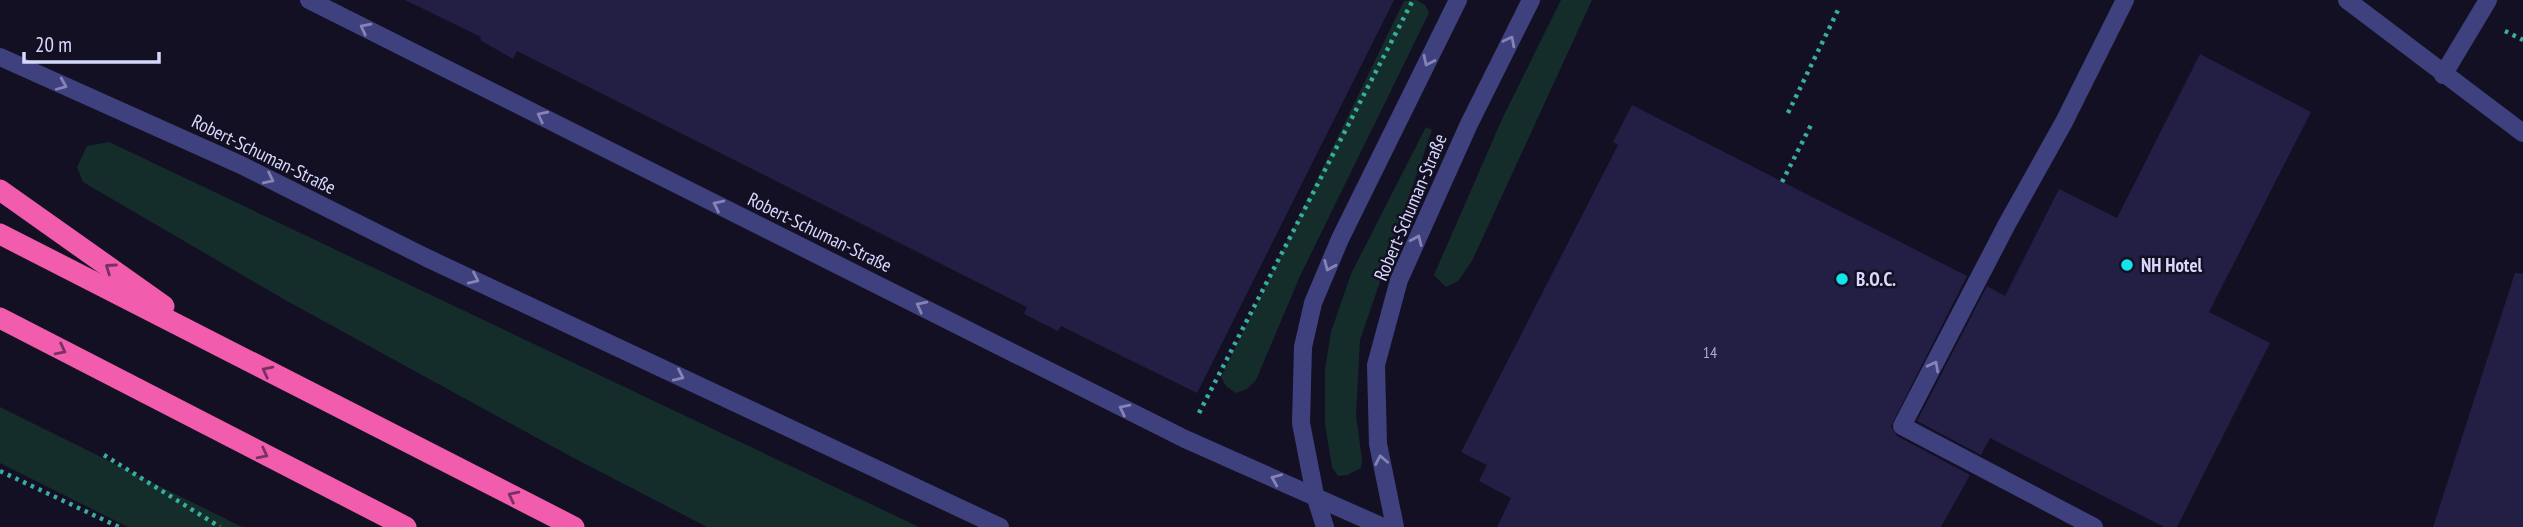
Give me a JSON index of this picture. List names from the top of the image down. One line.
{"streets":{"street":["Robert-Schuman-Straße"]},"places":["NH Hotel","B.O.C."],"house_numbers":["14"],"scale_bar":"20 m"}
